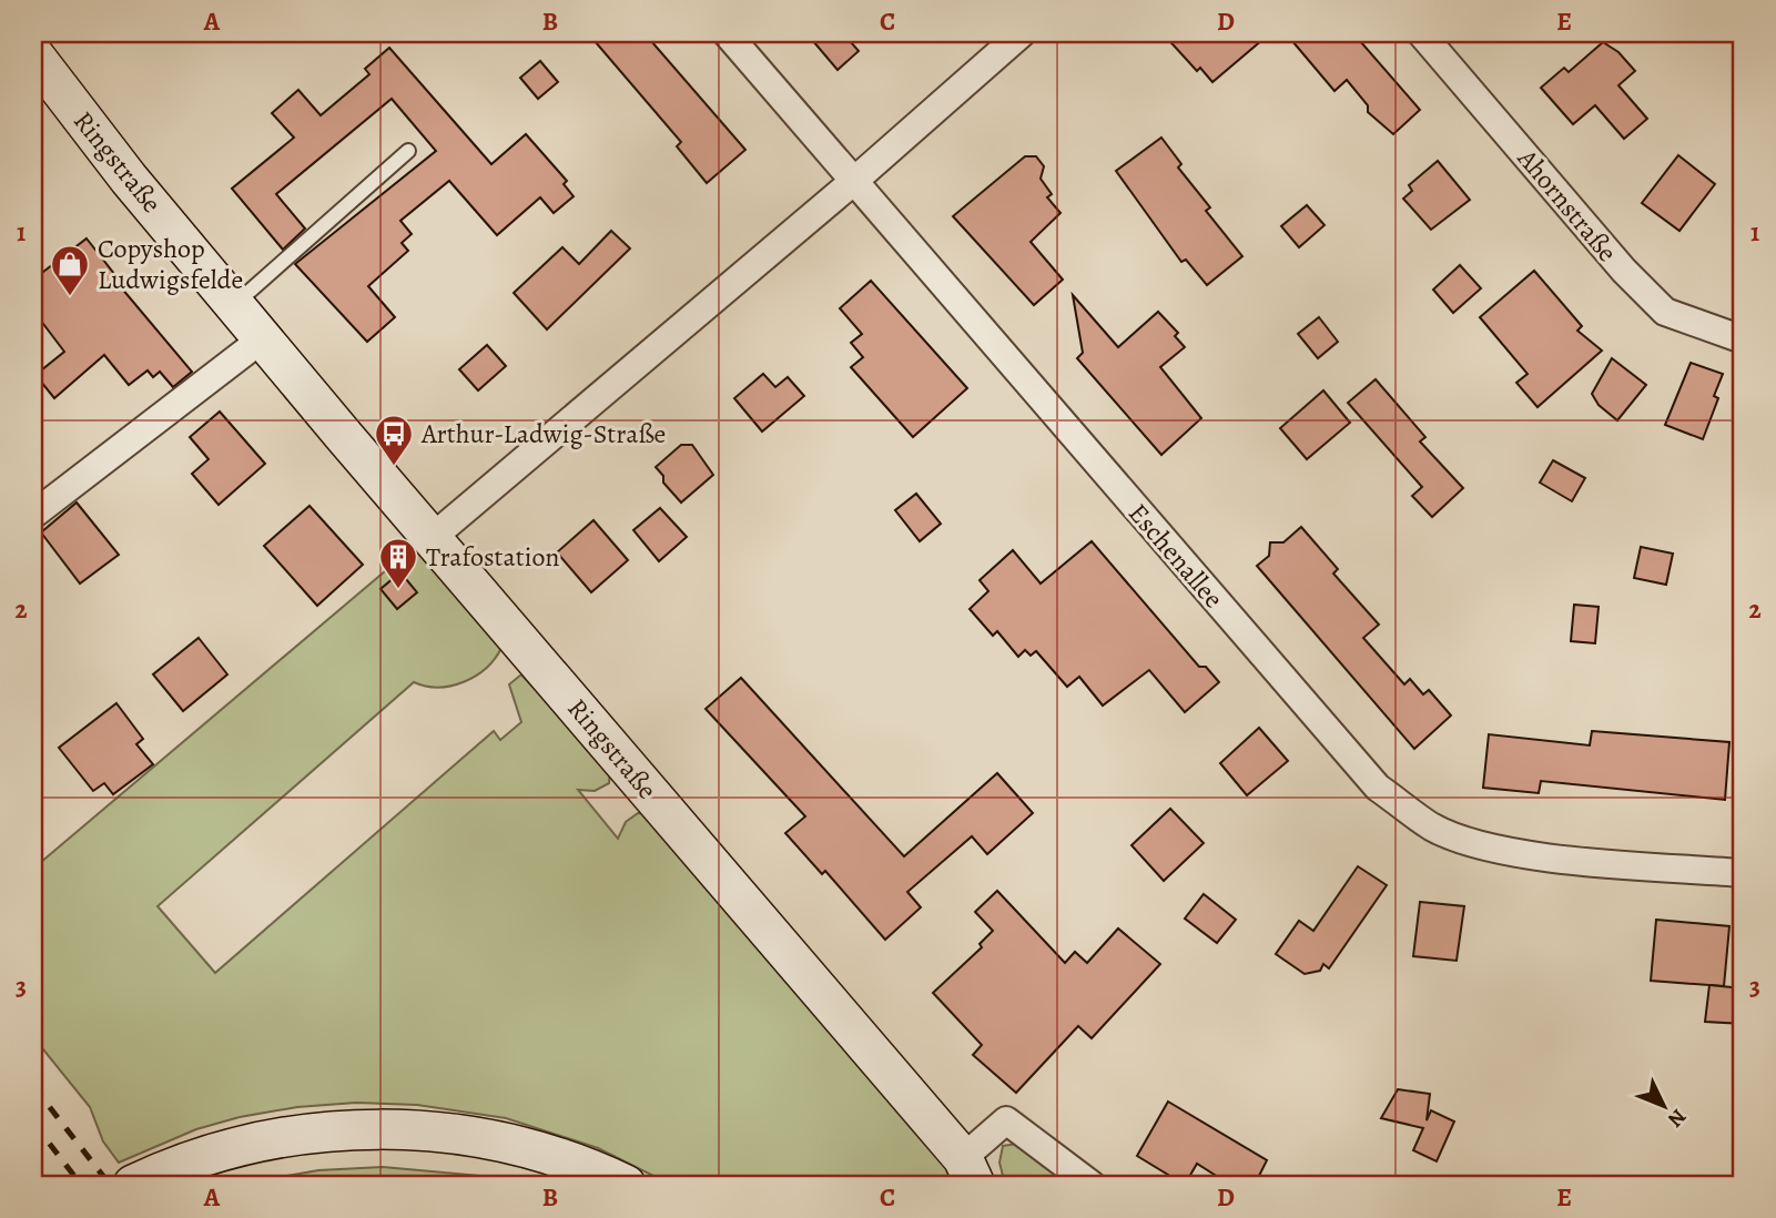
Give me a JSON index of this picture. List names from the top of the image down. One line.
{"streets":{"main road":["Ringstraße"],"street":["Ahornstraße","Eschenallee"]},"places":{"shop":["Copyshop Ludwigsfelde"],"bus stop":["Arthur-Ladwig-Straße"],"building":["Trafostation"]},"north":"bottom right","grid":{"columns":["A","B","C","D","E"],"rows":["1","2","3"]}}
